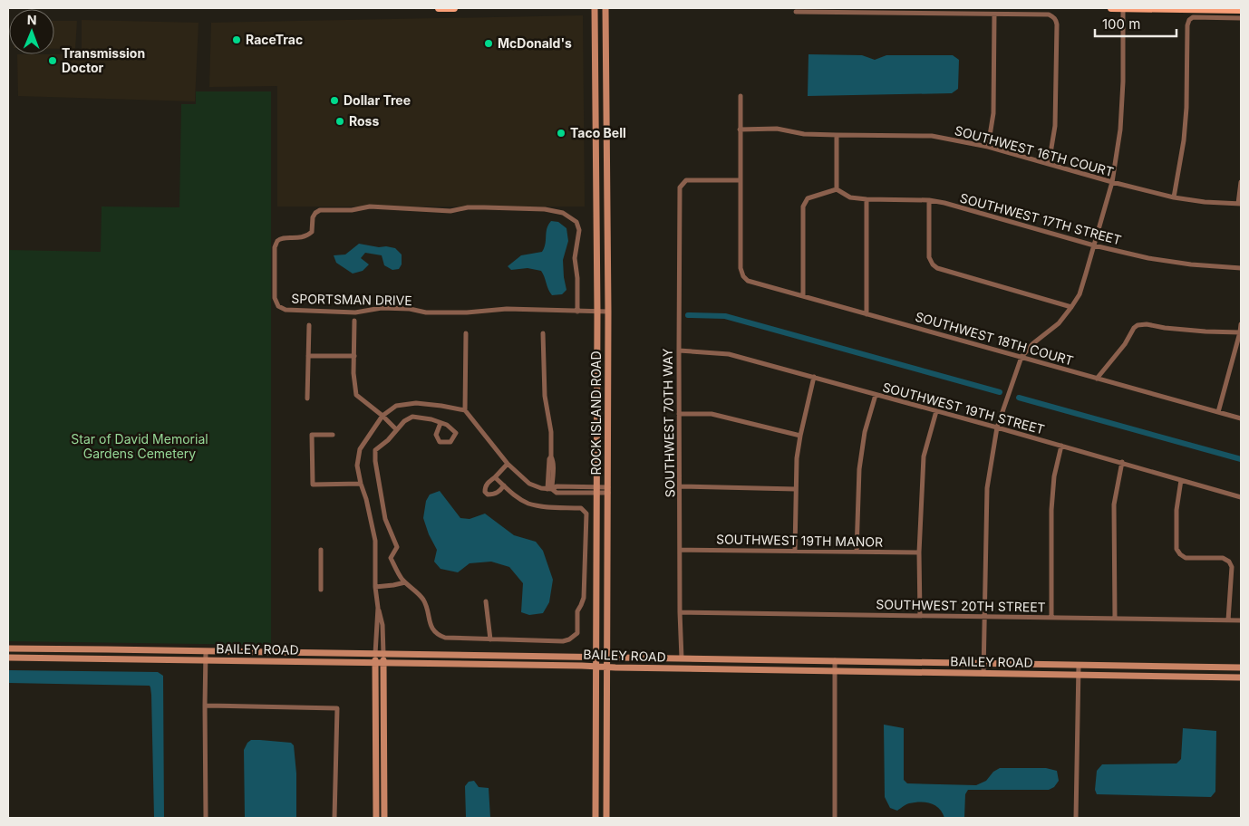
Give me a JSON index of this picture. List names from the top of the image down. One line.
{"streets":{"street":["SOUTHWEST 16TH COURT","SOUTHWEST 17TH STREET","SPORTSMAN DRIVE","SOUTHWEST 18TH COURT","SOUTHWEST 19TH STREET","ROCK ISLAND ROAD","SOUTHWEST 70TH WAY","SOUTHWEST 19TH MANOR","SOUTHWEST 20TH STREET","BAILEY ROAD"]},"crossings":[["SPORTSMAN DRIVE","ROCK ISLAND ROAD"],["SOUTHWEST 18TH COURT","SOUTHWEST 70TH WAY"],["SOUTHWEST 19TH STREET","SOUTHWEST 70TH WAY"],["ROCK ISLAND ROAD","BAILEY ROAD"],["SOUTHWEST 70TH WAY","SOUTHWEST 19TH MANOR"],["SOUTHWEST 70TH WAY","SOUTHWEST 20TH STREET"],["SOUTHWEST 70TH WAY","BAILEY ROAD"]],"parks":["Star of David Memorial Gardens Cemetery"],"places":["RaceTrac","McDonald's","Transmission Doctor","Dollar Tree","Ross","Taco Bell"],"scale_bar":"100 m","north":"top"}
